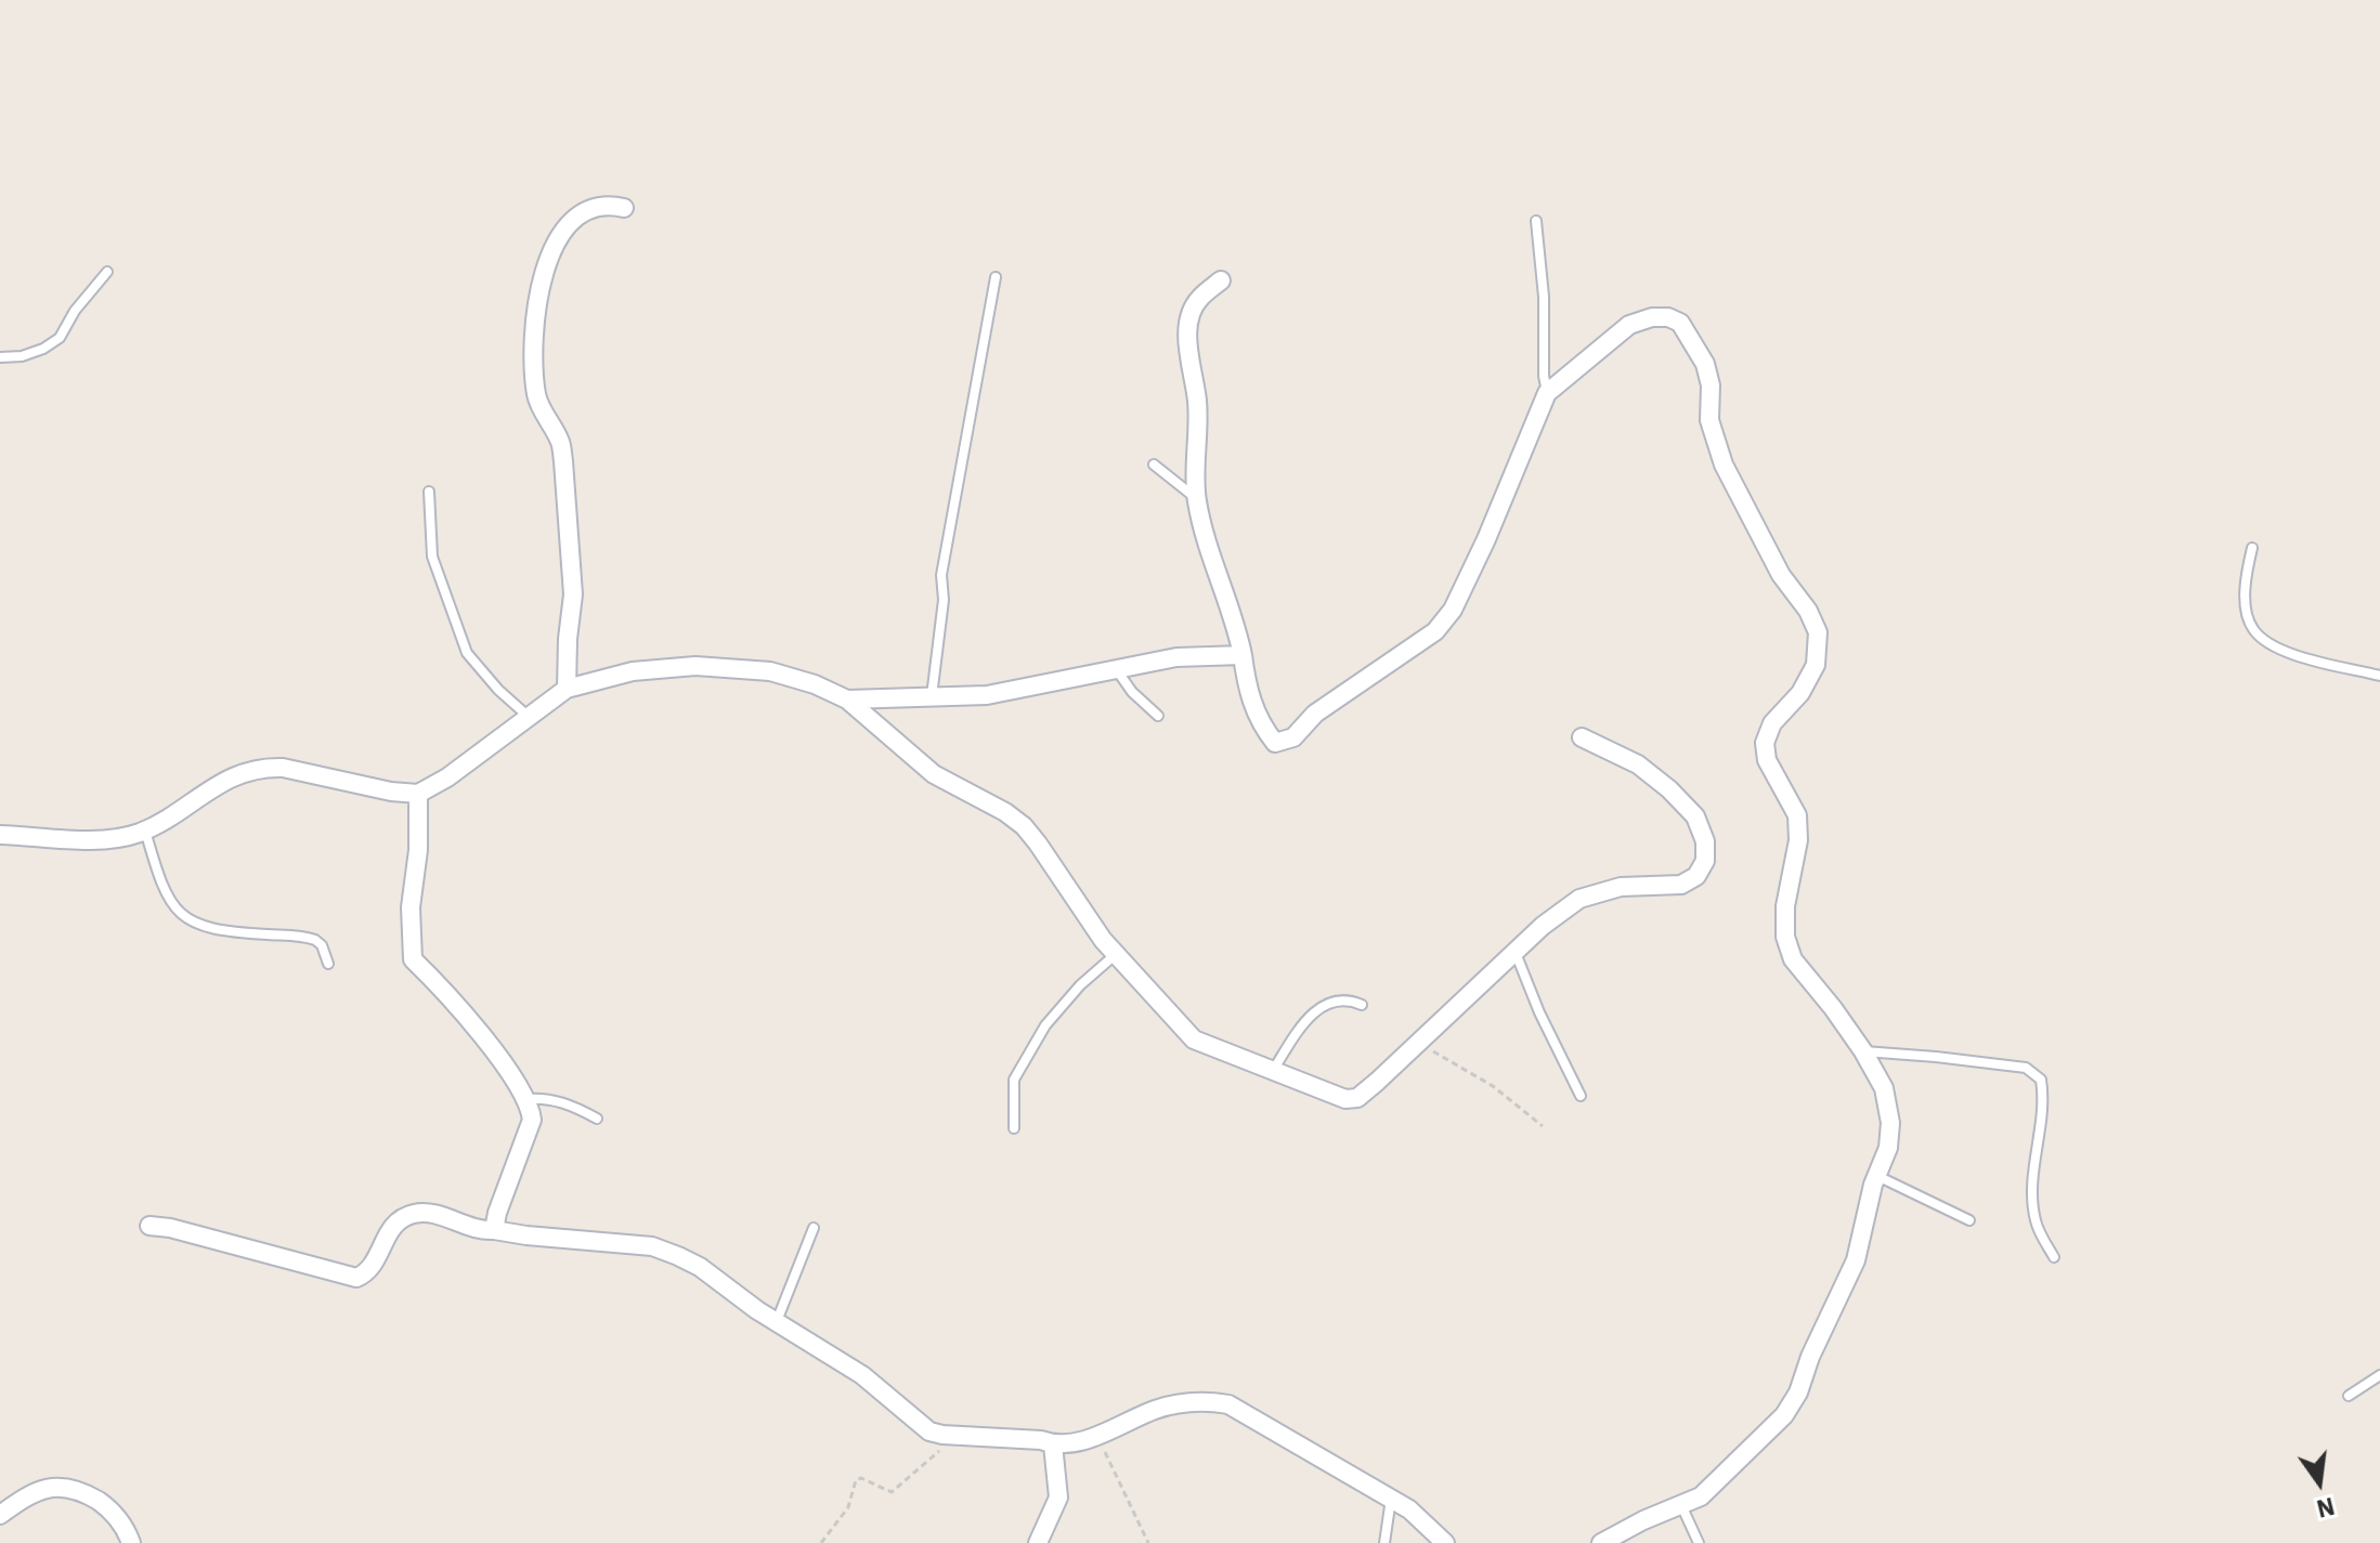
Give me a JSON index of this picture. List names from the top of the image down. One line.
{"north":"bottom"}
